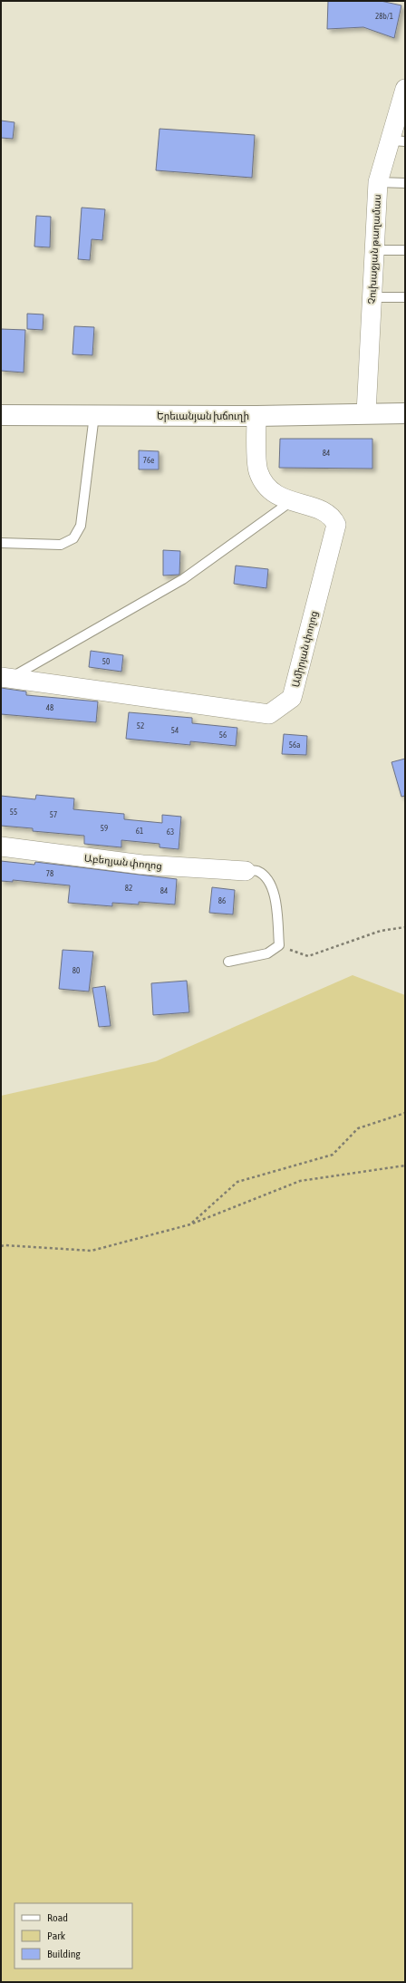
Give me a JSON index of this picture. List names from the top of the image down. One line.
{"streets":{"highway":["Երեւանյան խճուղի"],"street":["Չուխաջյան թաղամաս","Ամիրյան փողոց","Աբեղյան փողոց"]},"crossings":[["Չուխաջյան թաղամաս","Երեւանյան խճուղի"],["Երեւանյան խճուղի","Ամիրյան փողոց"]],"house_numbers":["28b/1","84","76e","50","48","52","54","56","56a","55","57","59","61","63","78","82","84","86","80"],"legend":["Road","Park","Building"]}
